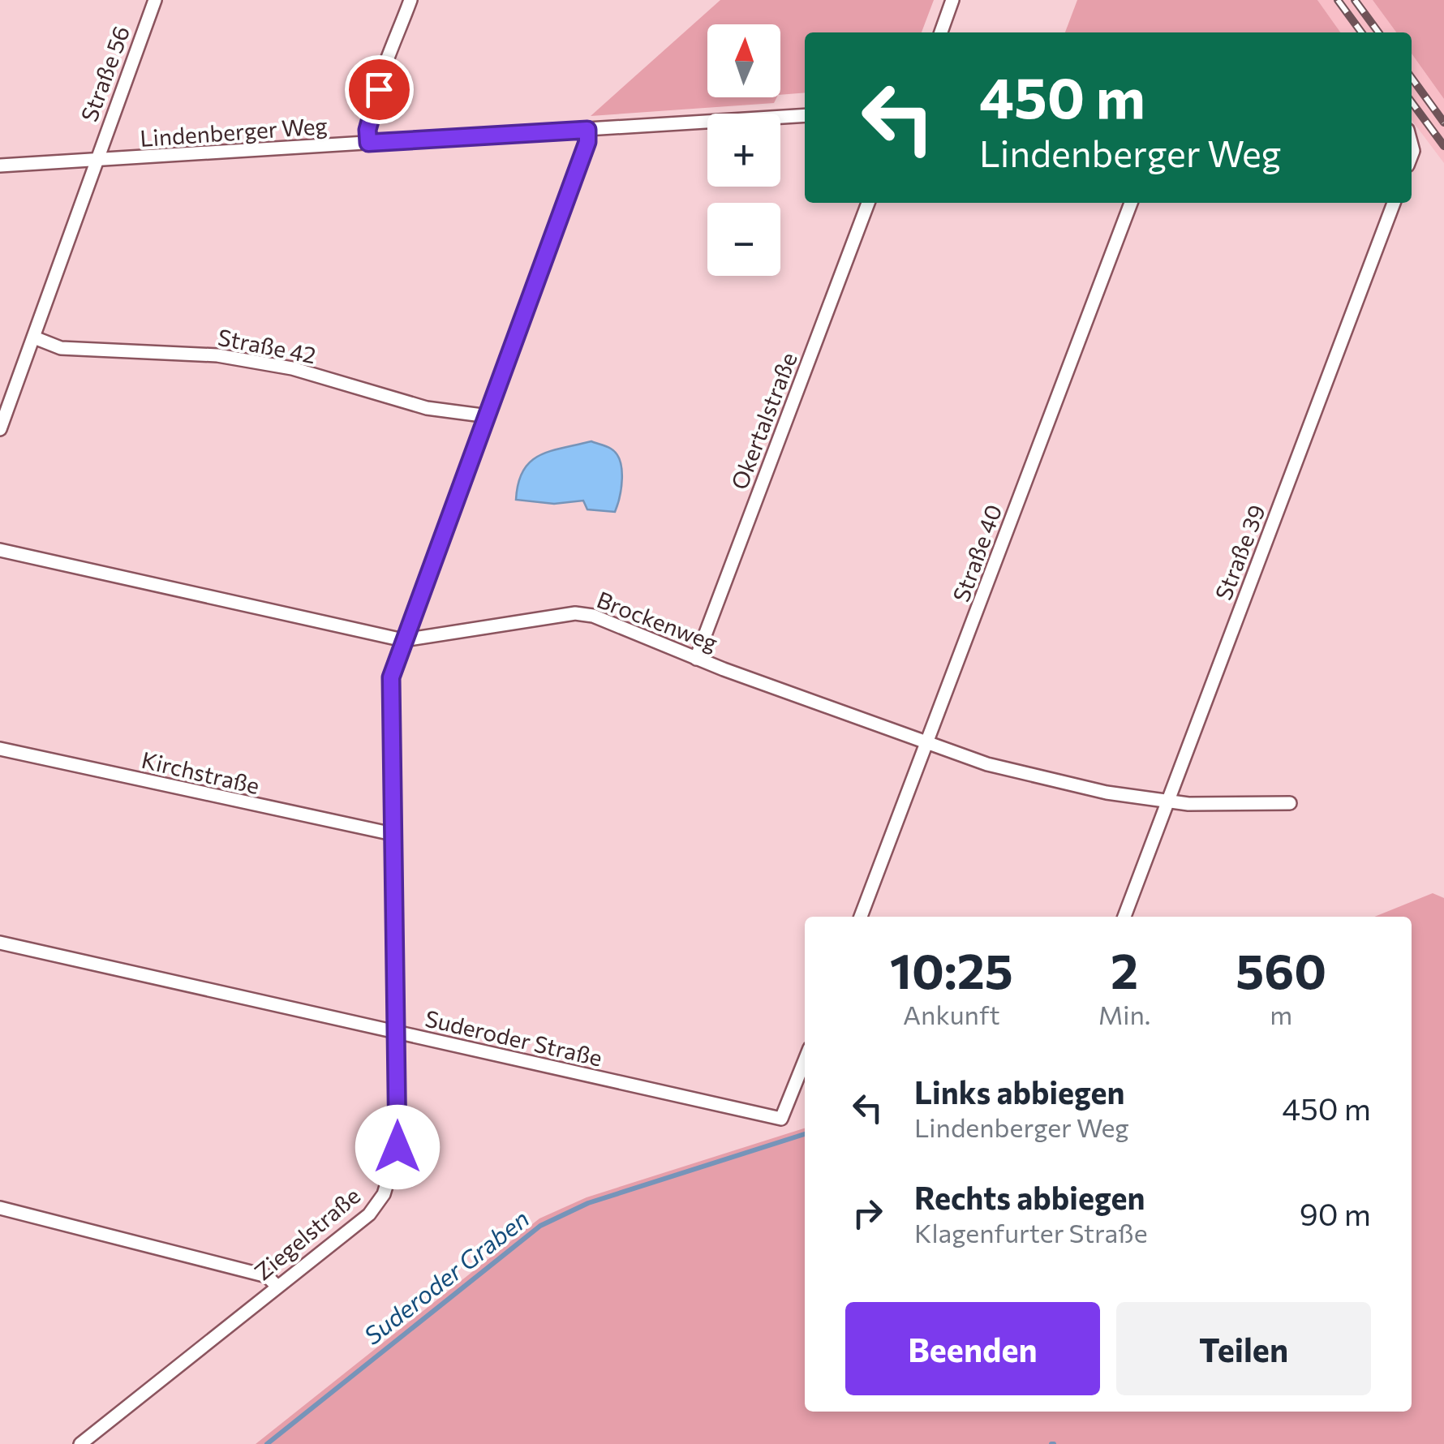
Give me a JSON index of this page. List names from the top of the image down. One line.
{"streets":{"street":["Straße 56","Lindenberger Weg","Straße 42","Okertalstraße","Straße 39","Straße 40","Brockenweg","Kirchstraße","Suderoder Straße","Ziegelstraße"]},"crossings":[["Straße 56","Lindenberger Weg"],["Straße 56","Straße 42"],["Lindenberger Weg","Ziegelstraße"],["Straße 42","Ziegelstraße"],["Okertalstraße","Brockenweg"],["Straße 39","Brockenweg"],["Straße 40","Brockenweg"],["Brockenweg","Ziegelstraße"],["Kirchstraße","Ziegelstraße"],["Suderoder Straße","Ziegelstraße"]],"water":["Suderoder Graben"],"north":"top","page":{"map_buttons":["+","−"],"turn":["450 m","Lindenberger Weg"],"eta":["10:25","Ankunft","2","Min.","560","m"],"list":[{"name":"Links abbiegen","note":"Lindenberger Weg","value":"450 m"},{"name":"Rechts abbiegen","note":"Klagenfurter Straße","value":"90 m"}],"buttons":["Beenden","Teilen"]}}
